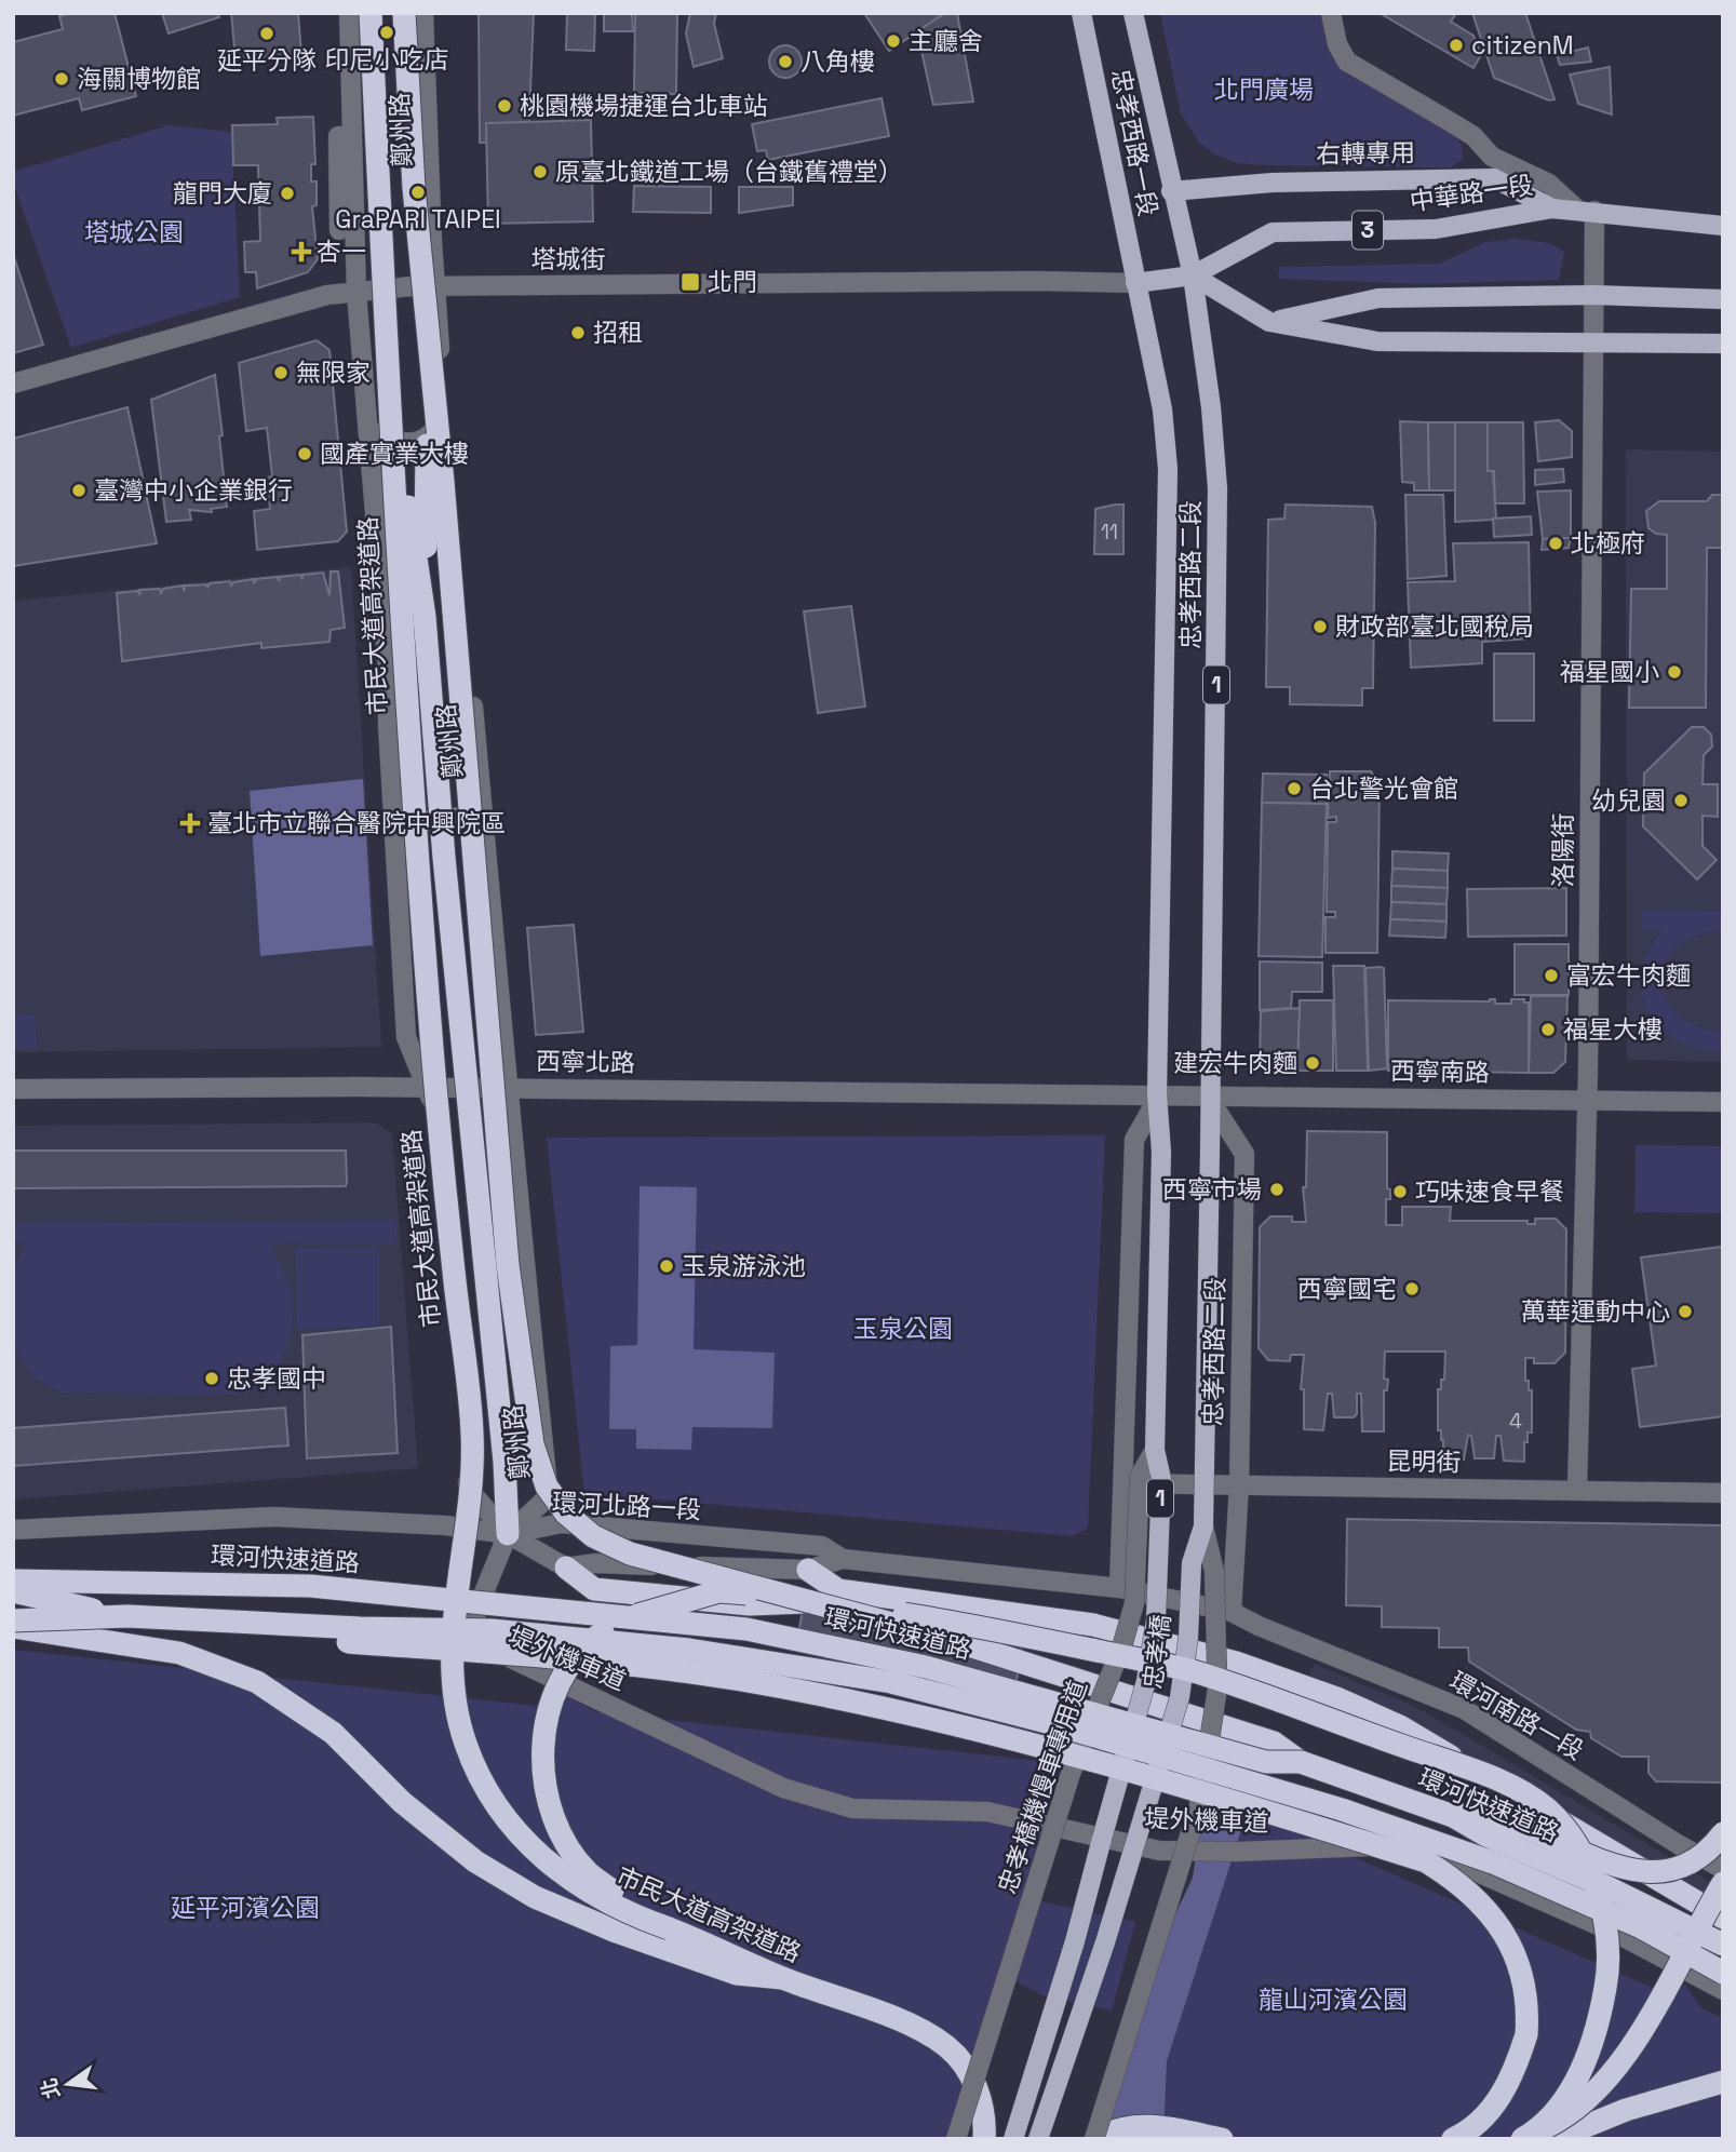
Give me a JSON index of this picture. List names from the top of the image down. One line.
{"streets":{"highway":["市民大道高架道路","環河快速道路"],"main road":["忠孝西路一段","右轉專用","中華路一段","3","忠孝西路二段","1","忠孝橋"],"street":["鄭州路","塔城街","洛陽街","西寧北路","西寧南路","昆明街","環河北路一段","堤外機車道","環河南路一段","忠孝橋機慢車專用道"]},"crossings":[["鄭州路","塔城街"],["鄭州路","西寧北路"],["鄭州路","環河北路一段"],["鄭州路","堤外機車道"],["忠孝西路一段","右轉專用"],["忠孝西路一段","中華路一段"],["忠孝西路一段","塔城街"],["忠孝西路一段","忠孝西路二段"],["右轉專用","中華路一段"],["中華路一段","塔城街"],["中華路一段","忠孝西路二段"],["中華路一段","洛陽街"],["塔城街","忠孝西路二段"],["忠孝西路二段","西寧北路"],["忠孝西路二段","西寧南路"],["忠孝西路二段","昆明街"],["忠孝西路二段","環河北路一段"],["忠孝西路二段","忠孝橋"],["忠孝西路二段","環河南路一段"],["洛陽街","西寧南路"],["洛陽街","昆明街"],["西寧北路","西寧南路"],["環河北路一段","堤外機車道"],["環河北路一段","環河南路一段"],["環河快速道路","堤外機車道"],["忠孝橋","忠孝橋機慢車專用道"]],"parks":["北門廣場","塔城公園","玉泉公園","延平河濱公園","龍山河濱公園"],"places":{"other":["印尼小吃店","延平分隊","主廳舍","citizenM","八角樓","海關博物館","桃園機場捷運台北車站","原臺北鐵道工場（台鐵舊禮堂）","GraPARI TAIPEI","龍門大廈","招租","無限家","國產實業大樓","臺灣中小企業銀行","北極府","財政部臺北國稅局","福星國小","台北警光會館","幼兒園","富宏牛肉麵","福星大樓","建宏牛肉麵","西寧市場","巧味速食早餐","玉泉游泳池","西寧國宅","萬華運動中心","忠孝國中"],"health":["杏一","臺北市立聯合醫院中興院區"],"transit":["北門"]},"house_numbers":["11","4"],"north":"left"}
